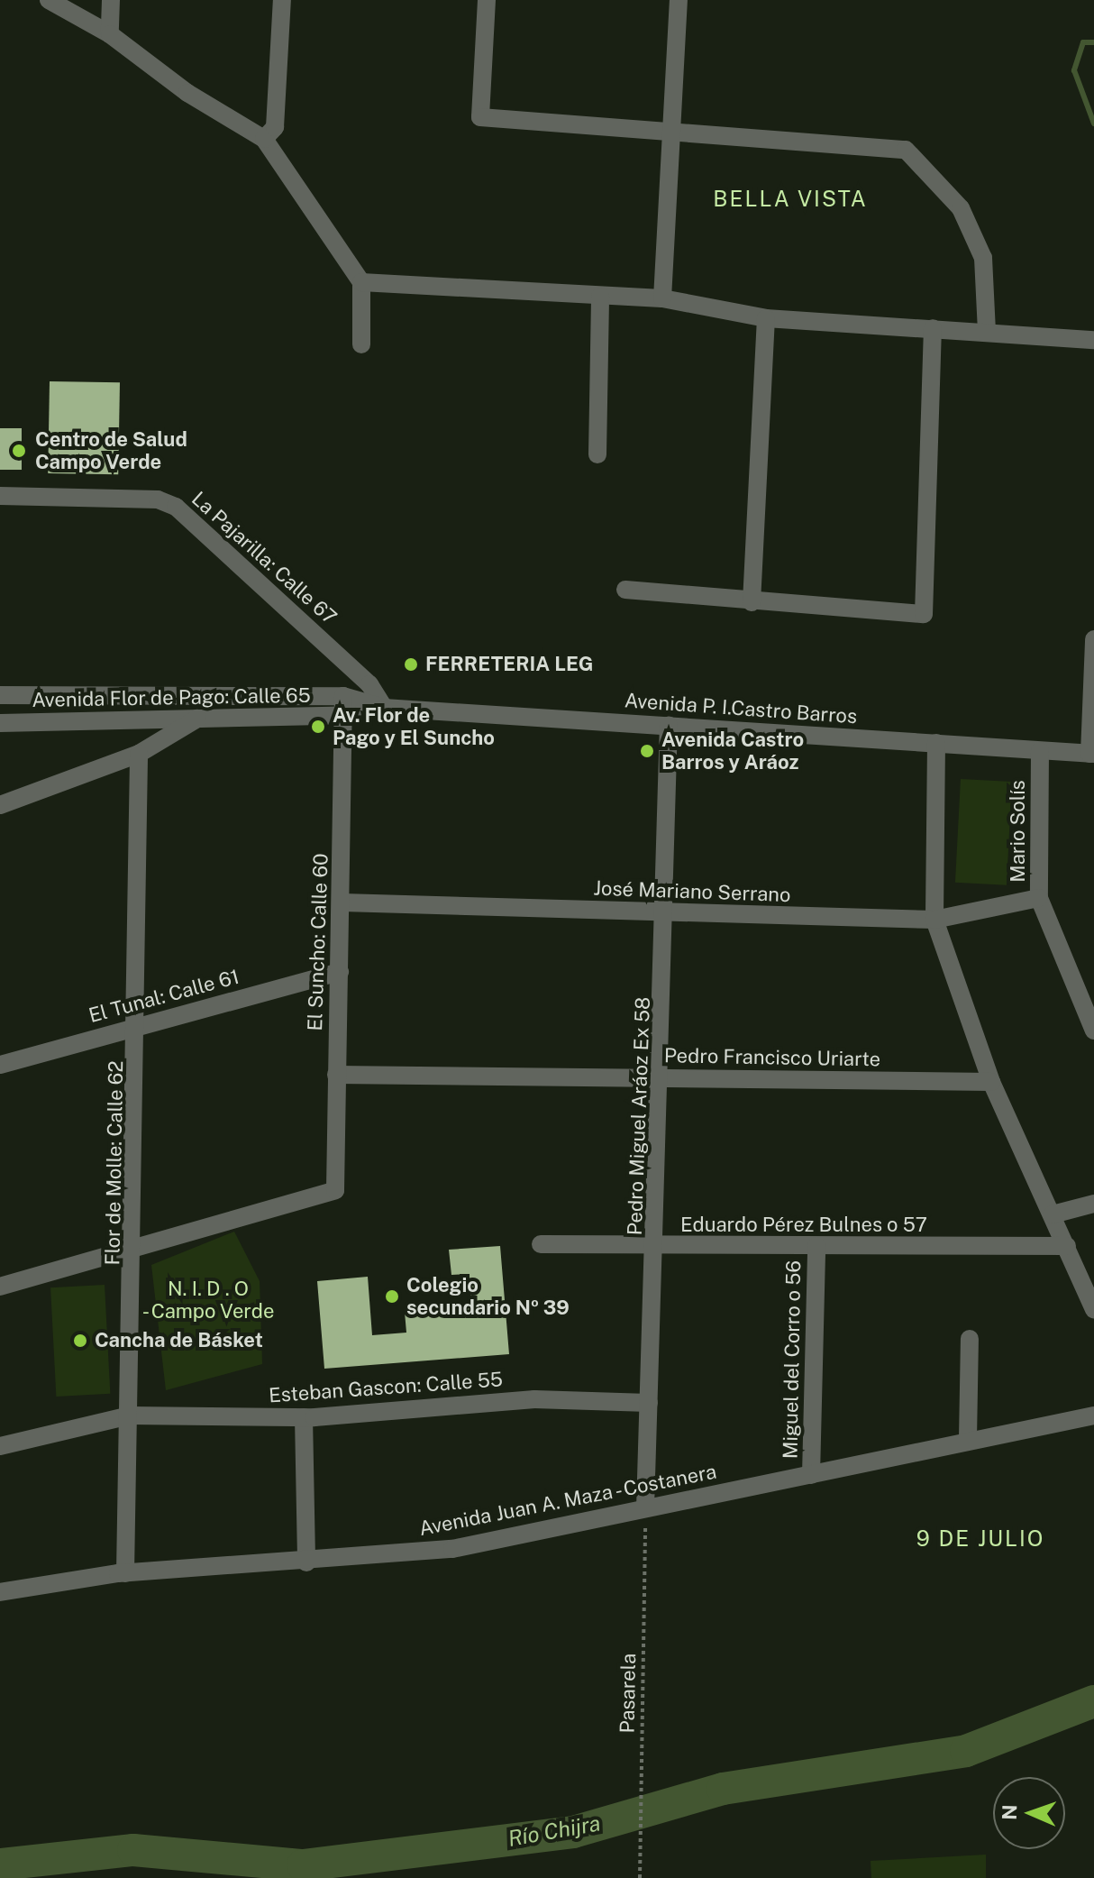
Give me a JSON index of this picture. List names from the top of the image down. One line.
{"streets":{"street":["La Pajarilla: Calle 67","Avenida Flor de Pago: Calle 65","Avenida P. I.Castro Barros","Mario Solís","José Mariano Serrano","El Suncho: Calle 60","El Tunal: Calle 61","Pedro Francisco Uriarte","Pedro Miguel Aráoz Ex 58","Flor de Molle: Calle 62","Eduardo Pérez Bulnes o 57","Miguel del Corro o 56","Esteban Gascon: Calle 55","Avenida Juan A. Maza - Costanera"],"path":["Pasarela"]},"crossings":[["La Pajarilla: Calle 67","Avenida P. I.Castro Barros"],["Avenida Flor de Pago: Calle 65","Avenida P. I.Castro Barros"],["Avenida Flor de Pago: Calle 65","El Suncho: Calle 60"],["Avenida P. I.Castro Barros","Mario Solís"],["Avenida P. I.Castro Barros","El Suncho: Calle 60"],["Avenida P. I.Castro Barros","Pedro Miguel Aráoz Ex 58"],["Mario Solís","José Mariano Serrano"],["José Mariano Serrano","El Suncho: Calle 60"],["José Mariano Serrano","Pedro Miguel Aráoz Ex 58"],["El Suncho: Calle 60","El Tunal: Calle 61"],["El Suncho: Calle 60","Pedro Francisco Uriarte"],["El Suncho: Calle 60","Flor de Molle: Calle 62"],["El Tunal: Calle 61","Flor de Molle: Calle 62"],["Pedro Francisco Uriarte","Pedro Miguel Aráoz Ex 58"],["Pedro Miguel Aráoz Ex 58","Eduardo Pérez Bulnes o 57"],["Pedro Miguel Aráoz Ex 58","Esteban Gascon: Calle 55"],["Pedro Miguel Aráoz Ex 58","Avenida Juan A. Maza - Costanera"],["Pedro Miguel Aráoz Ex 58","Pasarela"],["Flor de Molle: Calle 62","Esteban Gascon: Calle 55"],["Flor de Molle: Calle 62","Avenida Juan A. Maza - Costanera"],["Eduardo Pérez Bulnes o 57","Miguel del Corro o 56"],["Miguel del Corro o 56","Avenida Juan A. Maza - Costanera"],["Avenida Juan A. Maza - Costanera","Pasarela"]],"districts":["BELLA VISTA","9 DE JULIO"],"water":["Río Chijra"],"parks":["N. I. D . O - Campo Verde"],"places":["Centro de Salud Campo Verde","FERRETERIA LEG","Av. Flor de Pago y El Suncho","Avenida Castro Barros y Aráoz","Colegio secundario Nº 39","Cancha de Básket"],"north":"left"}
